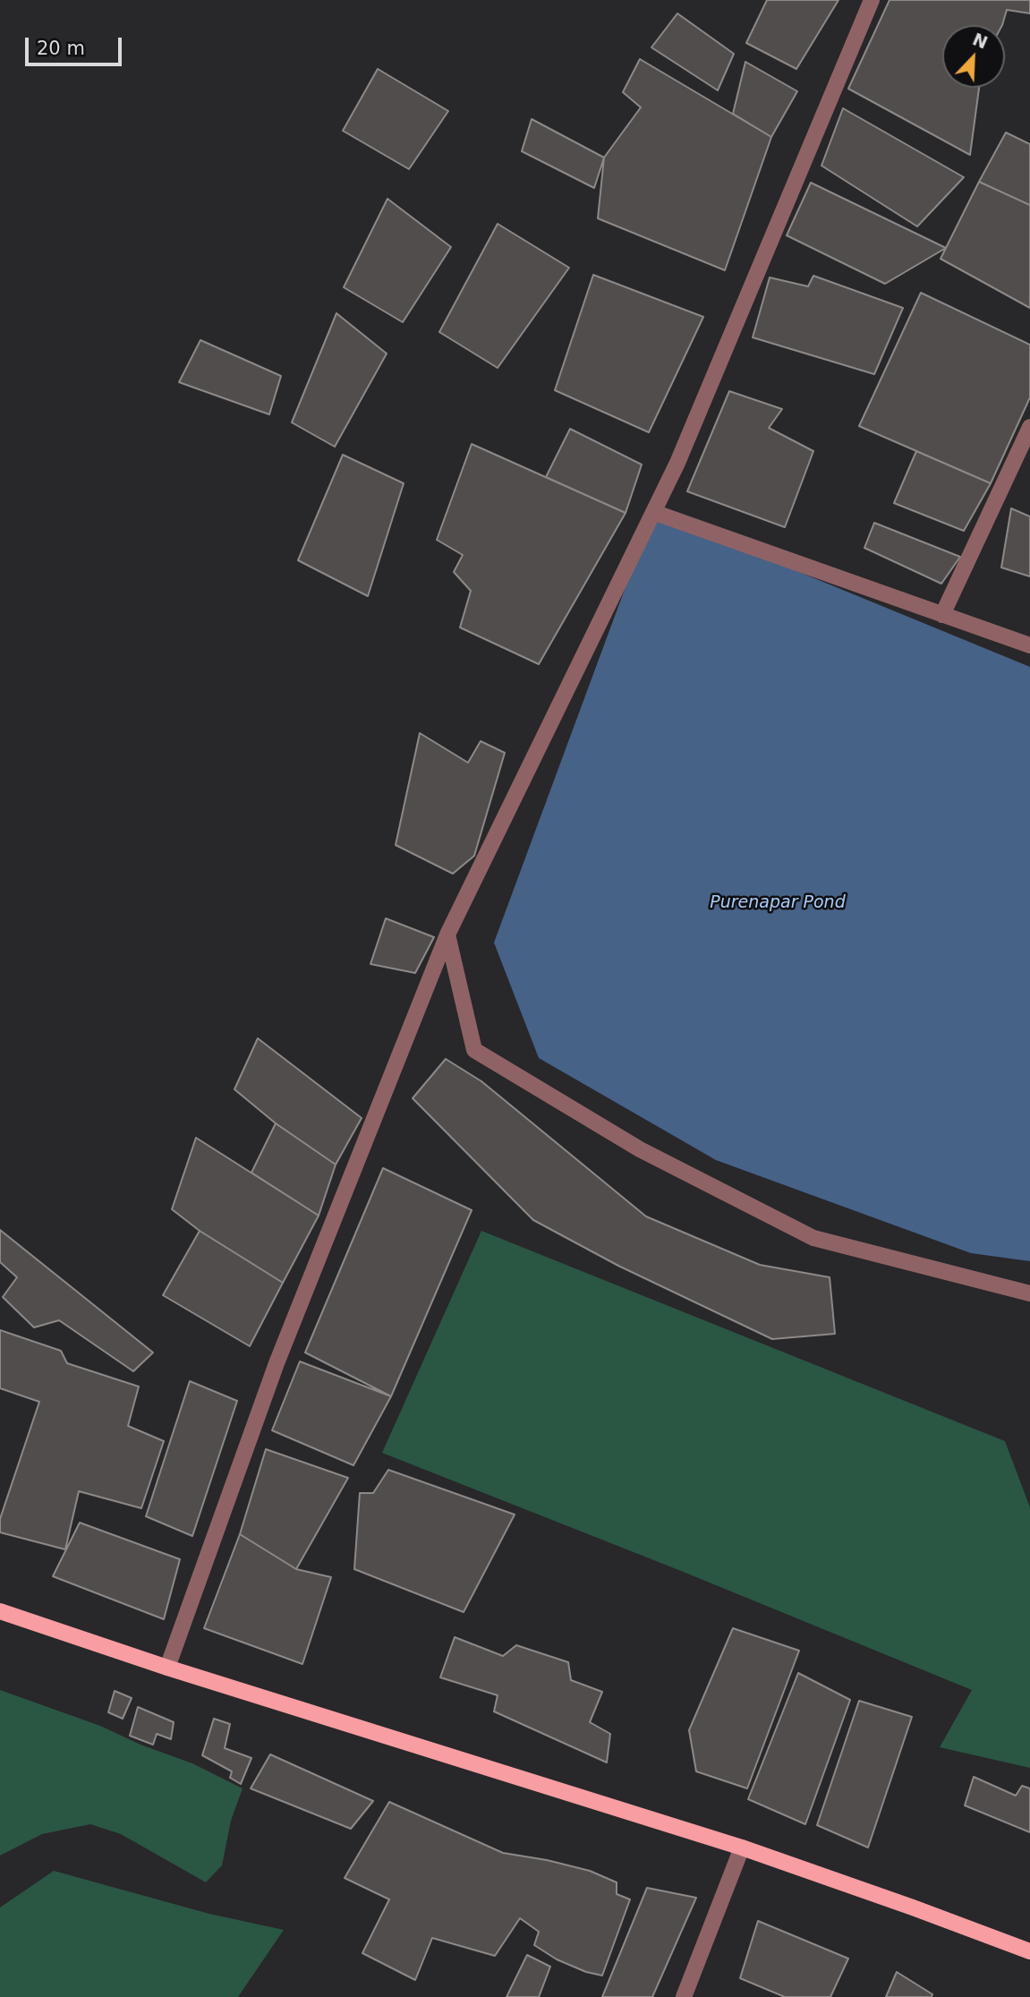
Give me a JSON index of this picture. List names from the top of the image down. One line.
{"water":["Purenapar Pond"],"scale_bar":"20 m","north":"top right"}
